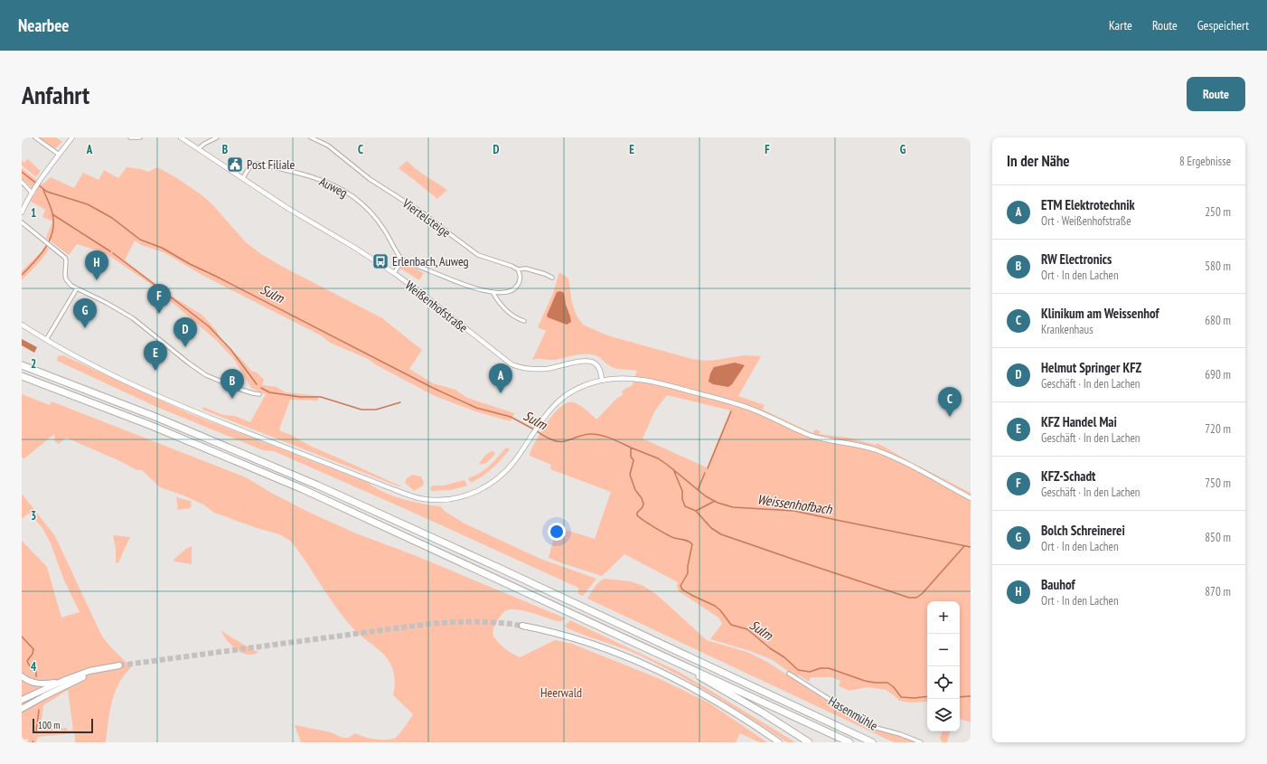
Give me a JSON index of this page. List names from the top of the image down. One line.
{"streets":{"street":["Auweg","Viertelsteige","Weißenhofstraße","Hasenmühle"]},"crossings":[["Auweg","Weißenhofstraße"]],"water":["Sulm","Weissenhofbach"],"parks":["Heerwald"],"places":{"public building":["Post Filiale"],"bus stop":["Erlenbach, Auweg"]},"scale_bar":"100 m","page":{"header":"Nearbee","nav":["Karte","Route","Gespeichert"],"buttons":"Route","title":"Anfahrt","heading":["In der Nähe","8 Ergebnisse"],"list":[{"mark":"A","name":"ETM Elektrotechnik","note":"Ort · Weißenhofstraße","value":"250 m"},{"mark":"B","name":"RW Electronics","note":"Ort · In den Lachen","value":"580 m"},{"mark":"C","name":"Klinikum am Weissenhof","note":"Krankenhaus","value":"680 m"},{"mark":"D","name":"Helmut Springer KFZ","note":"Geschäft · In den Lachen","value":"690 m"},{"mark":"E","name":"KFZ Handel Mai","note":"Geschäft · In den Lachen","value":"720 m"},{"mark":"F","name":"KFZ-Schadt","note":"Geschäft · In den Lachen","value":"750 m"},{"mark":"G","name":"Bolch Schreinerei","note":"Ort · In den Lachen","value":"850 m"},{"mark":"H","name":"Bauhof","note":"Ort · In den Lachen","value":"870 m"}],"pins":["H","F","G","D","E","A","B","C"],"map_buttons":["+","−"],"scale":"100 m"},"grid":{"columns":["A","B","C","D","E","F","G"],"rows":["1","2","3","4"]}}
